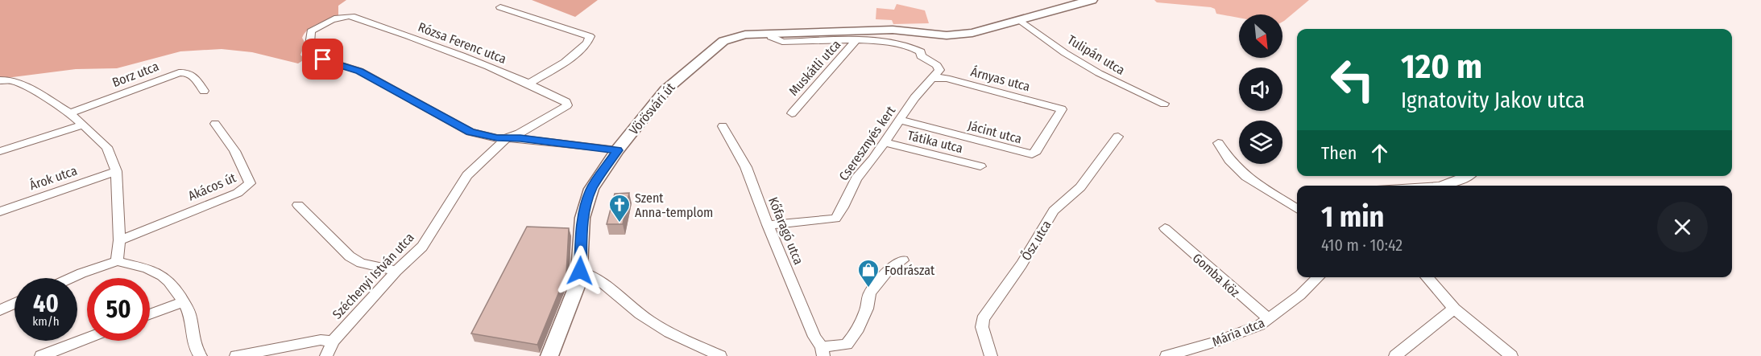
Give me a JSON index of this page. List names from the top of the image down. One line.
{"streets":{"main road":["Vörösvári út"],"street":["Rózsa Ferenc utca","Tulipán utca","Muskátli utca","Borz utca","Árnyas utca","Jácint utca","Tátika utca","Cseresznyés kert","Árok utca","Akácos út","Kőfaragó utca","Ősz utca","Gomba köz","Széchenyi István utca","Mária utca"]},"crossings":[["Rózsa Ferenc utca","Széchenyi István utca"],["Tulipán utca","Vörösvári út"],["Árnyas utca","Jácint utca"],["Árnyas utca","Cseresznyés kert"],["Jácint utca","Cseresznyés kert"],["Tátika utca","Cseresznyés kert"],["Cseresznyés kert","Kőfaragó utca"],["Gomba köz","Mária utca"]],"places":{"church":["Szent Anna-templom"],"shop":["Fodrászat"]},"north":"bottom right","page":{"turn":["120 m","Ignatovity Jakov utca"],"then":"Then","heading":["1 min","410 m · 10:42"],"speed":"40 km/h","limit":"50"}}
